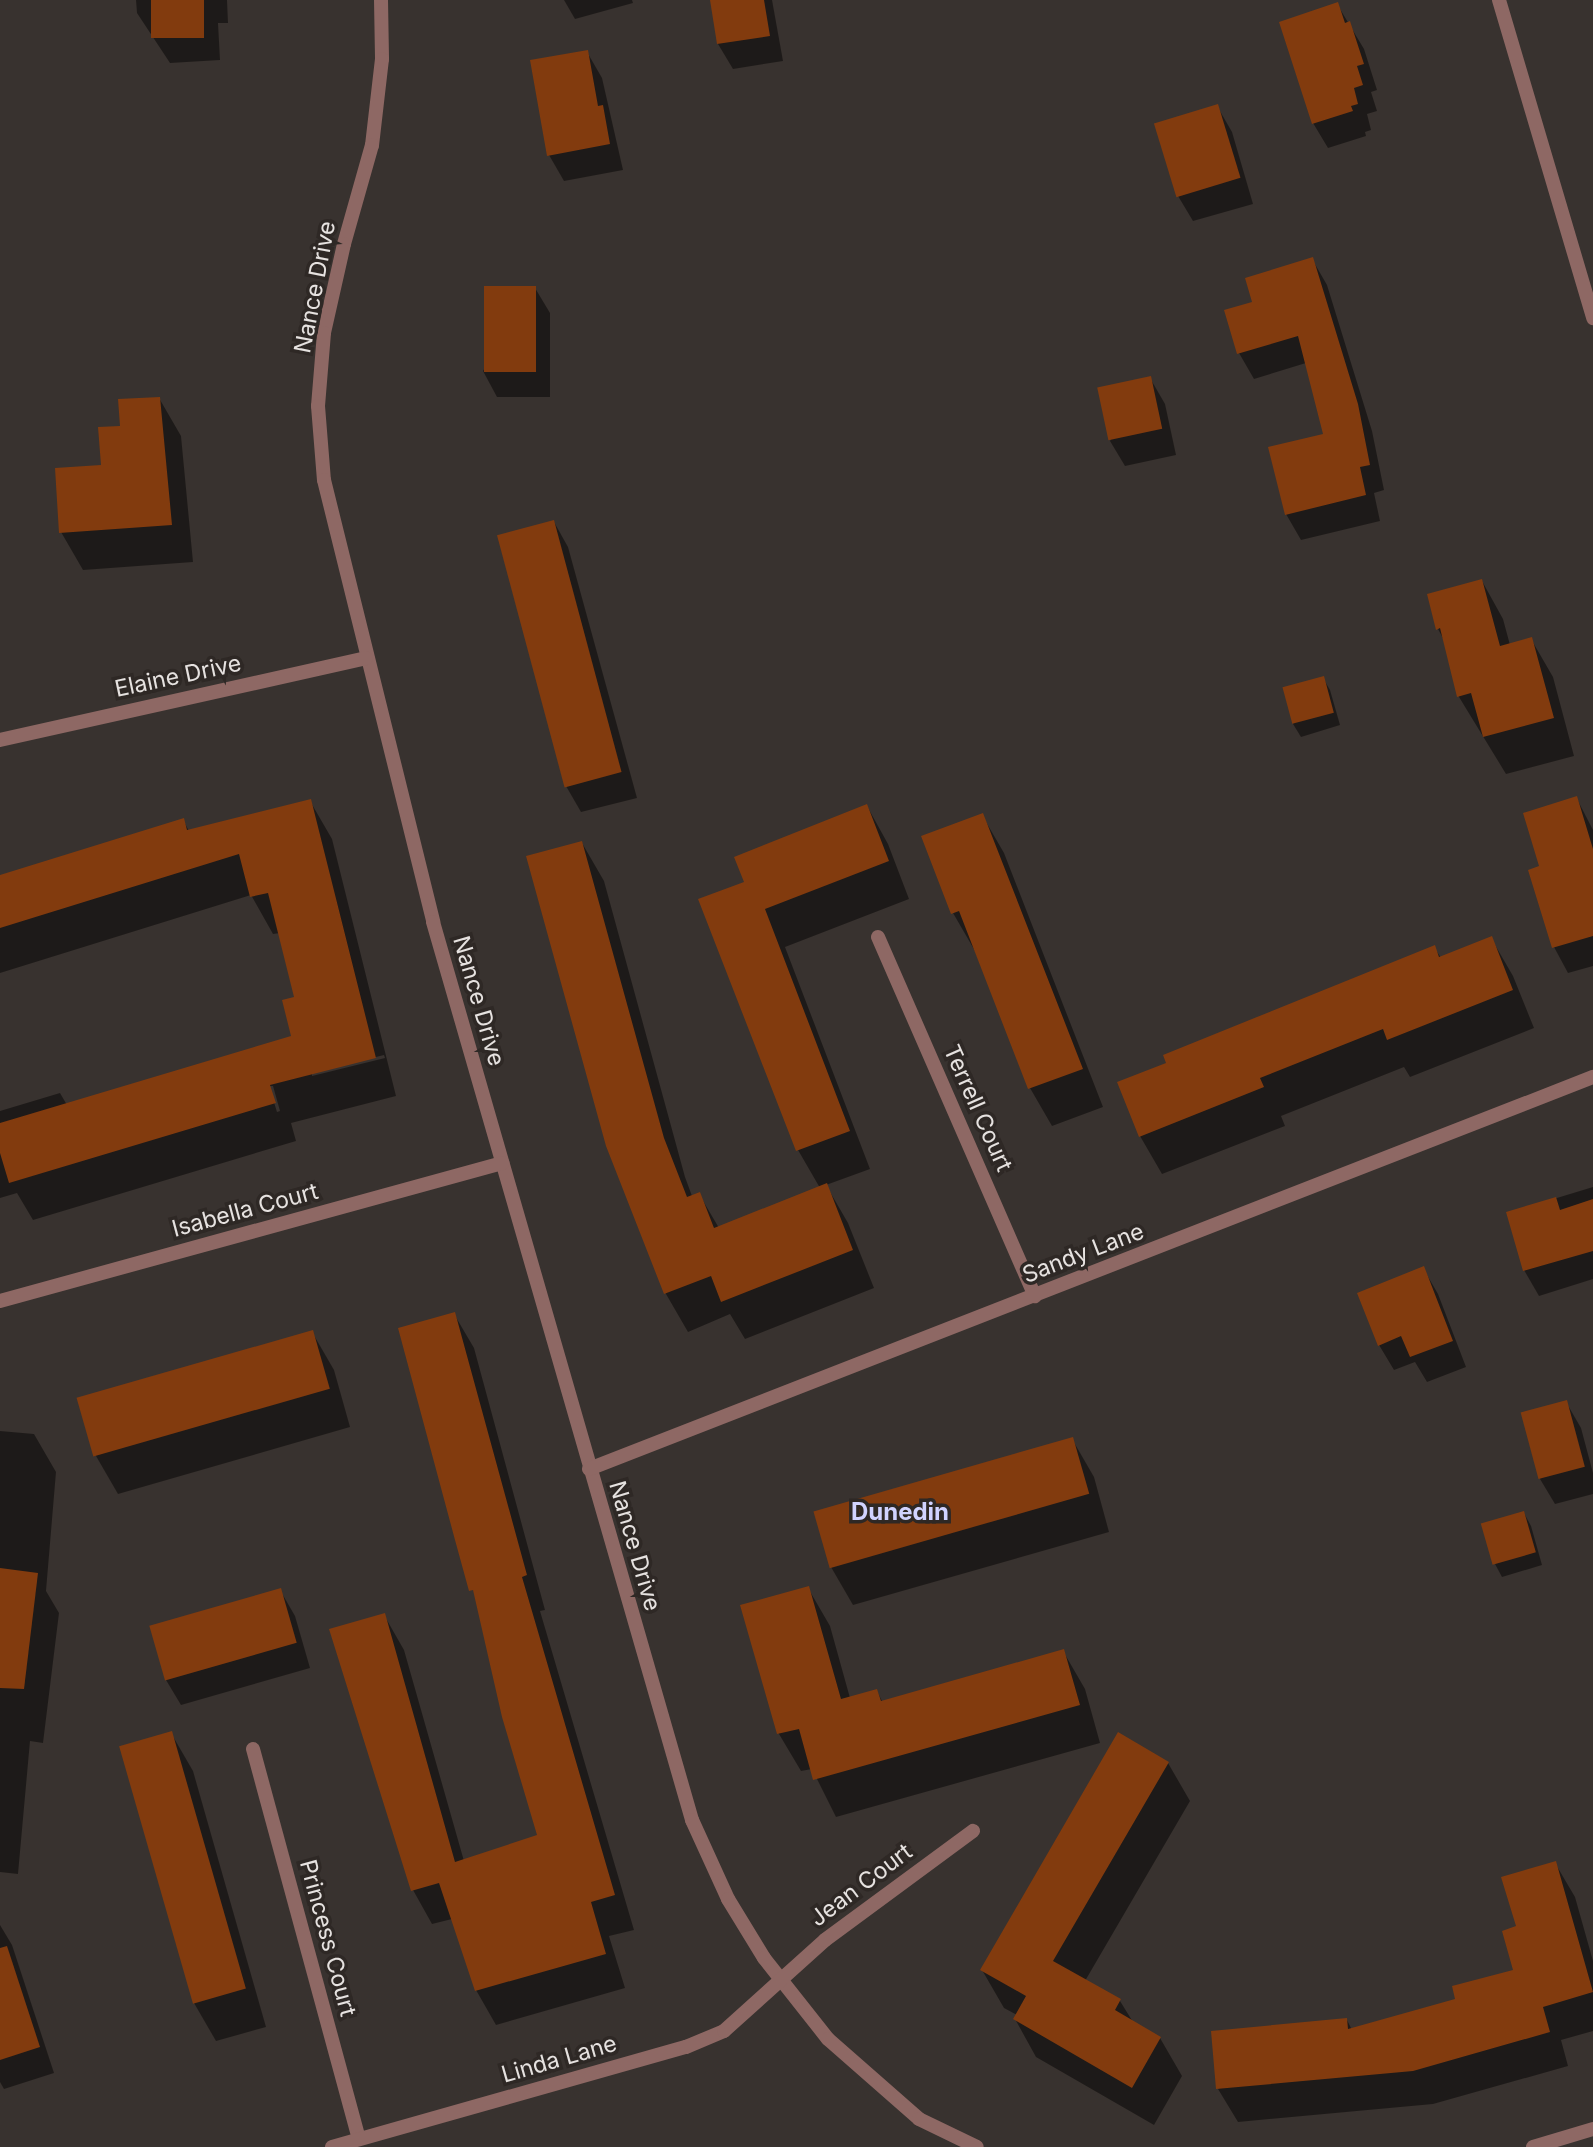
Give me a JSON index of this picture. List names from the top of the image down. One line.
{"streets":{"street":["Nance Drive","Elaine Drive","Terrell Court","Isabella Court","Sandy Lane","Jean Court","Princess Court","Linda Lane"]},"crossings":[["Nance Drive","Elaine Drive"],["Nance Drive","Isabella Court"],["Nance Drive","Sandy Lane"],["Nance Drive","Jean Court"],["Nance Drive","Linda Lane"],["Terrell Court","Sandy Lane"],["Jean Court","Linda Lane"],["Princess Court","Linda Lane"]],"districts":["Dunedin"]}
